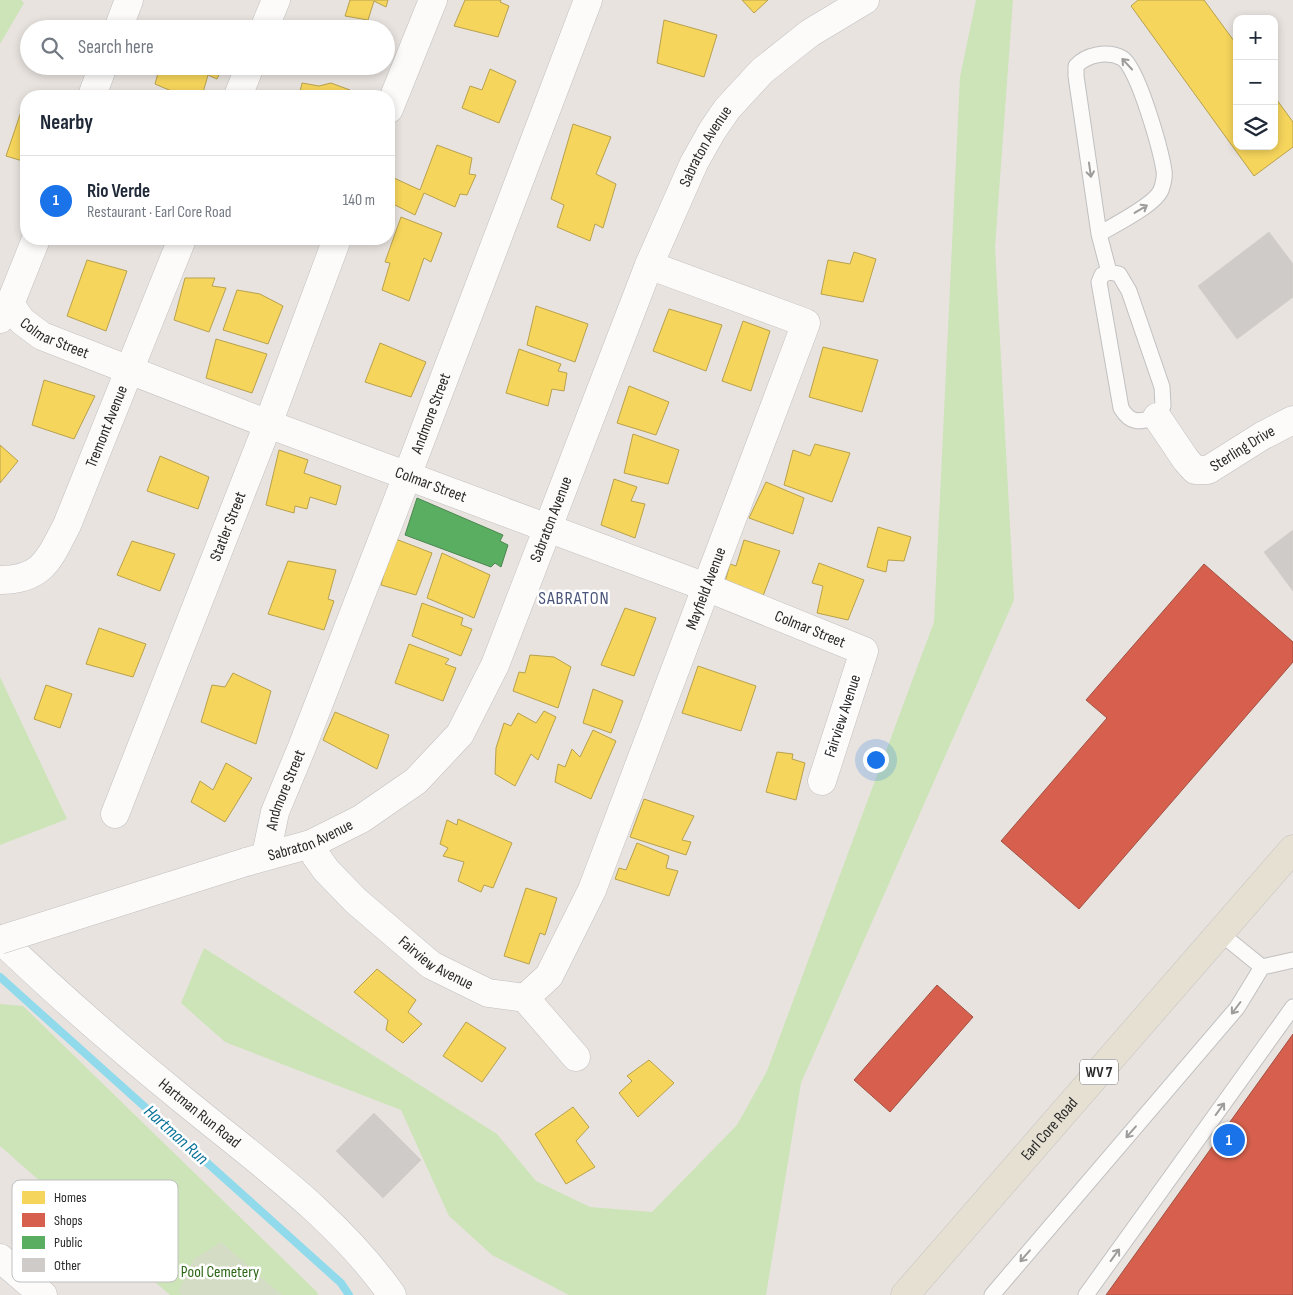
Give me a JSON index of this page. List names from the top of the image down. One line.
{"streets":{"main road":["WV 7","Earl Core Road"],"street":["Sabraton Avenue","Colmar Street","Andmore Street","Tremont Avenue","Sterling Drive","Statler Street","Mayfield Avenue","Fairview Avenue","Hartman Run Road"]},"crossings":[["Sabraton Avenue","Colmar Street"],["Sabraton Avenue","Andmore Street"],["Sabraton Avenue","Mayfield Avenue"],["Sabraton Avenue","Fairview Avenue"],["Sabraton Avenue","Hartman Run Road"],["Colmar Street","Andmore Street"],["Colmar Street","Tremont Avenue"],["Colmar Street","Statler Street"],["Colmar Street","Mayfield Avenue"],["Colmar Street","Fairview Avenue"],["Mayfield Avenue","Fairview Avenue"]],"districts":["SABRATON"],"water":["Hartman Run"],"parks":["Pool Cemetery"],"legend":["Homes","Shops","Public","Other"],"page":{"map_buttons":["+","−"],"search":"Search here","heading":"Nearby","list":[{"mark":"1","name":"Rio Verde","note":"Restaurant · Earl Core Road","value":"140 m"}],"pins":"1"}}
